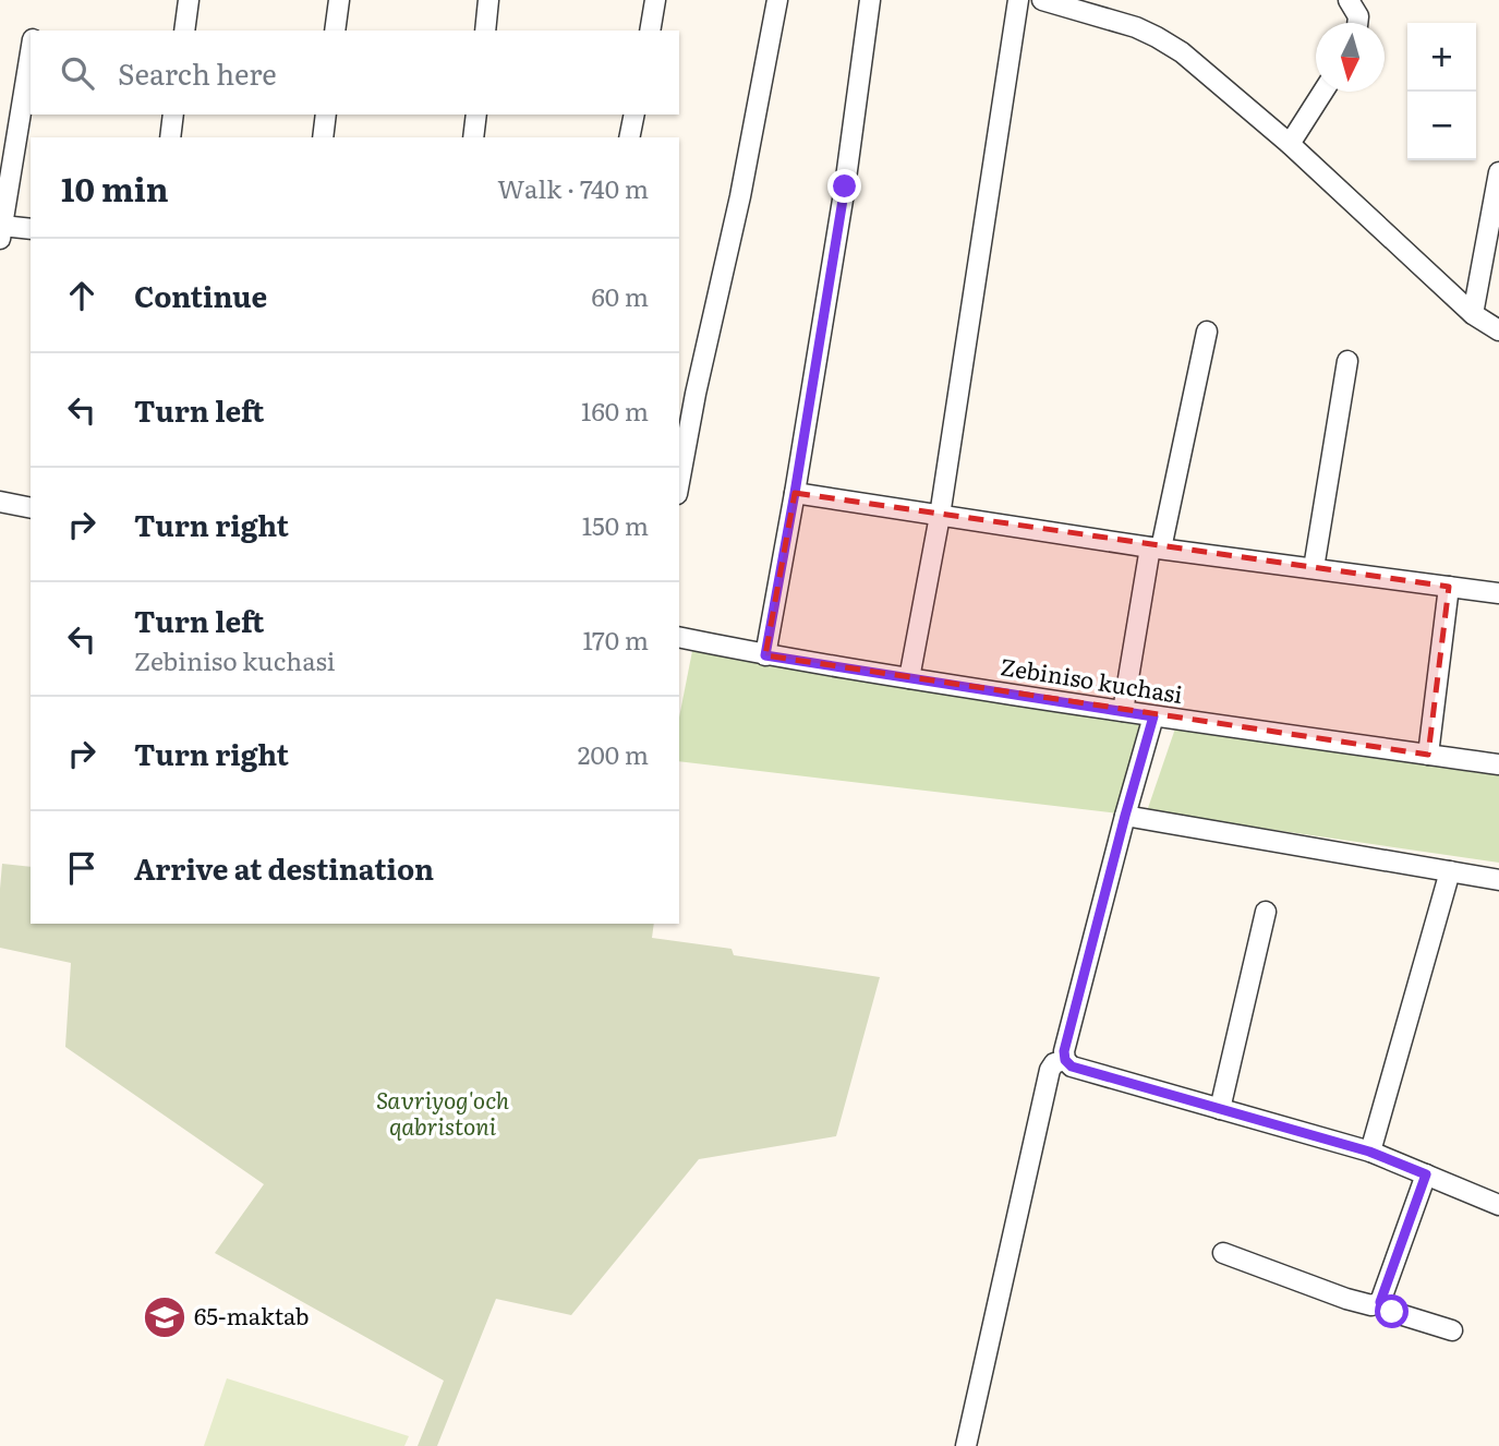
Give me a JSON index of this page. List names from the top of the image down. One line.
{"streets":{"street":["Zebiniso kuchasi"]},"parks":["Savriyog'och qabristoni"],"places":{"school or university":["65-maktab"]},"north":"bottom","page":{"map_buttons":["+","−"],"search":"Search here","heading":["10 min","Walk · 740 m"],"list":[["Continue","60 m"],["Turn left","160 m"],["Turn right","150 m"],["Turn left","Zebiniso kuchasi","170 m"],["Turn right","200 m"],"Arrive at destination"]}}
